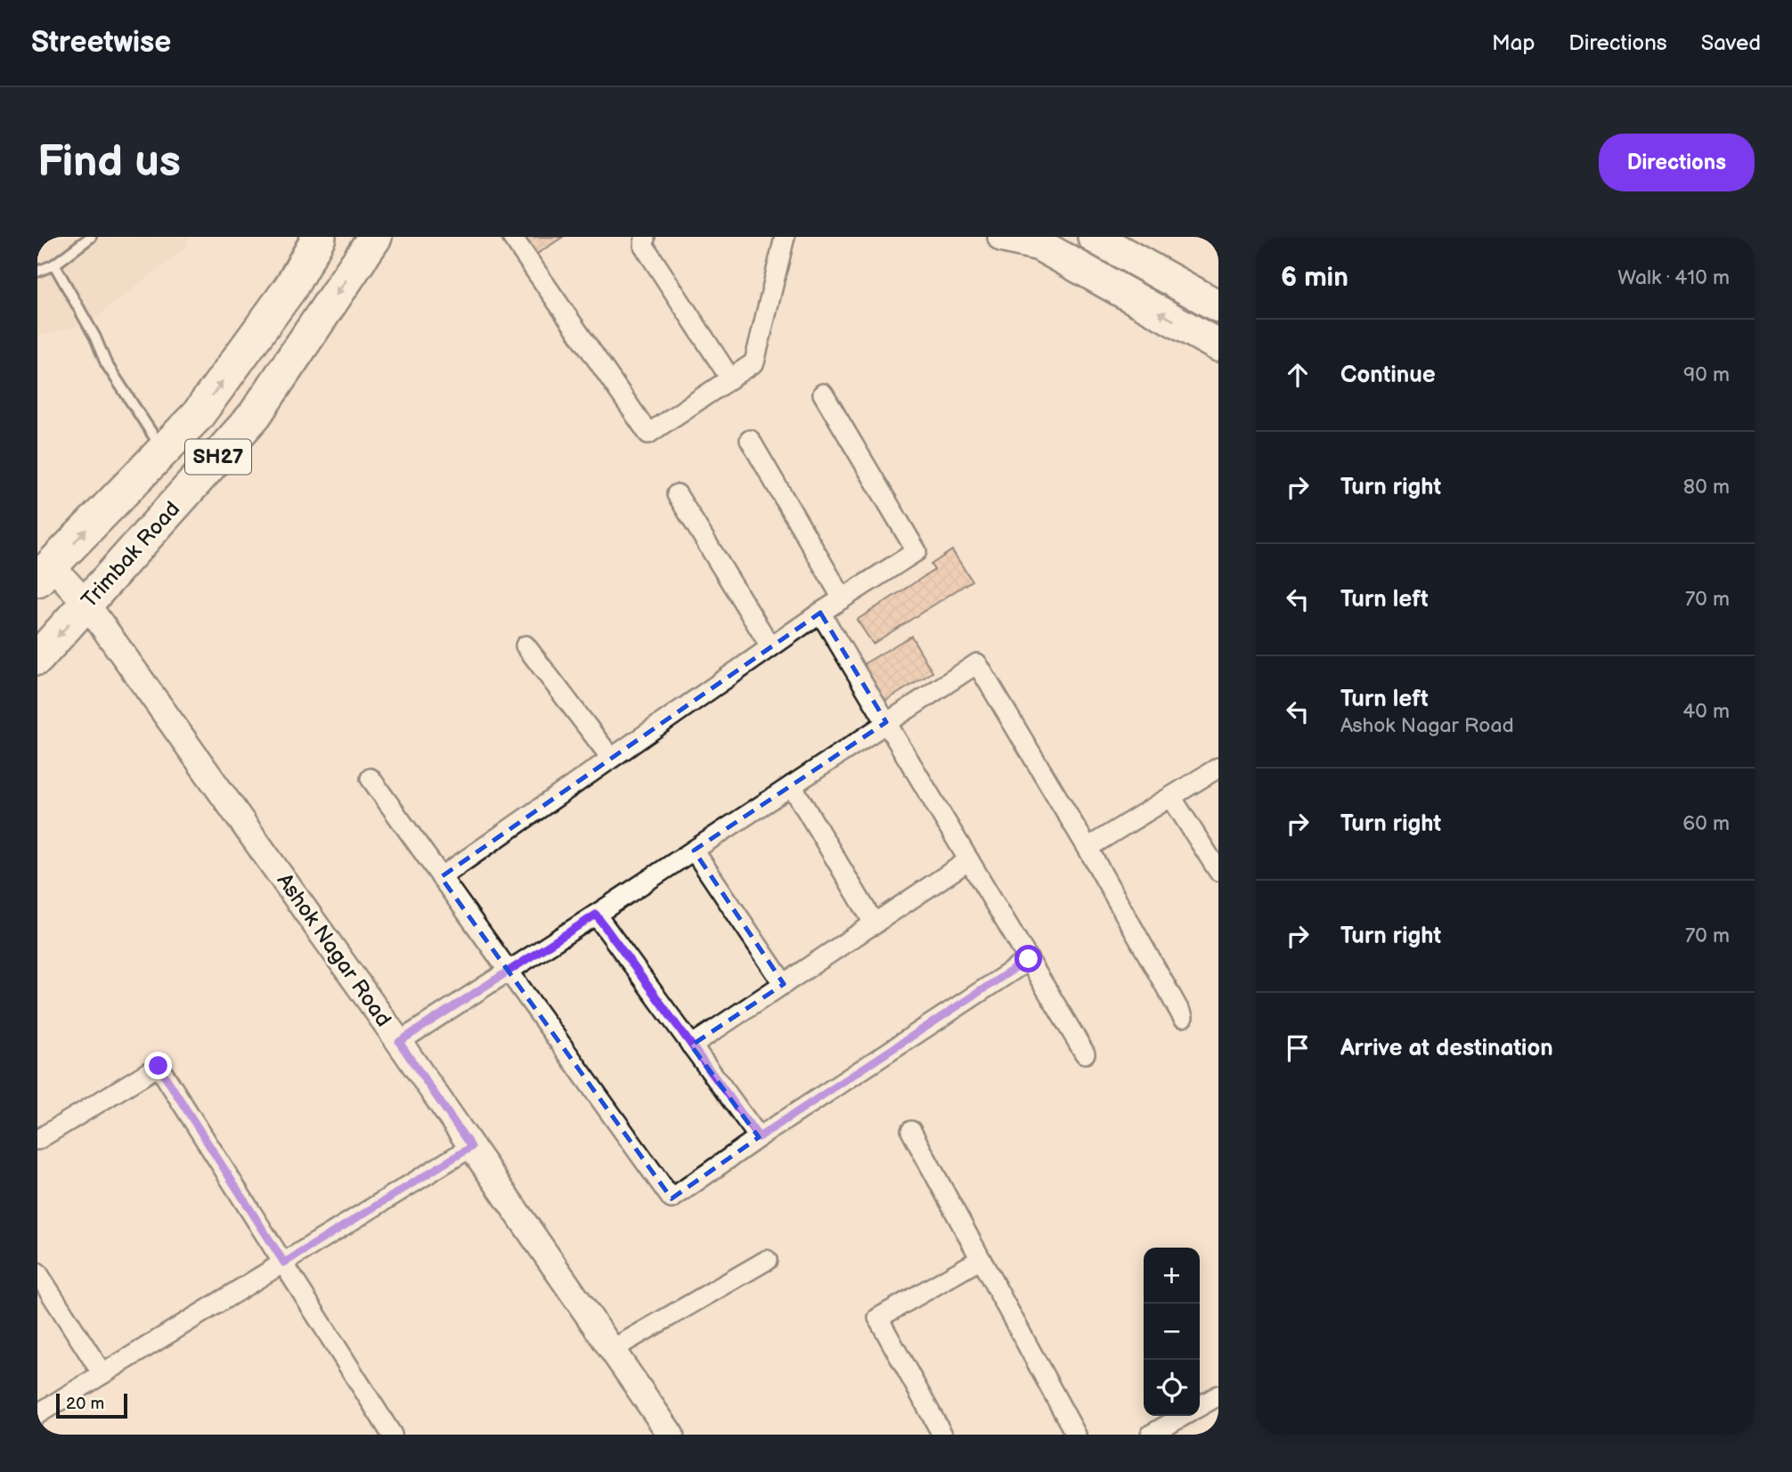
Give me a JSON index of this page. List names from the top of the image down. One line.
{"streets":{"highway":["SH27","Trimbak Road"],"street":["Ashok Nagar Road"]},"crossings":[["Trimbak Road","Ashok Nagar Road"]],"scale_bar":"20 m","page":{"header":"Streetwise","nav":["Map","Directions","Saved"],"buttons":"Directions","title":"Find us","heading":["6 min","Walk · 410 m"],"list":[["Continue","90 m"],["Turn right","80 m"],["Turn left","70 m"],["Turn left","Ashok Nagar Road","40 m"],["Turn right","60 m"],["Turn right","70 m"],"Arrive at destination"],"map_buttons":["+","−"],"scale":"20 m"}}
